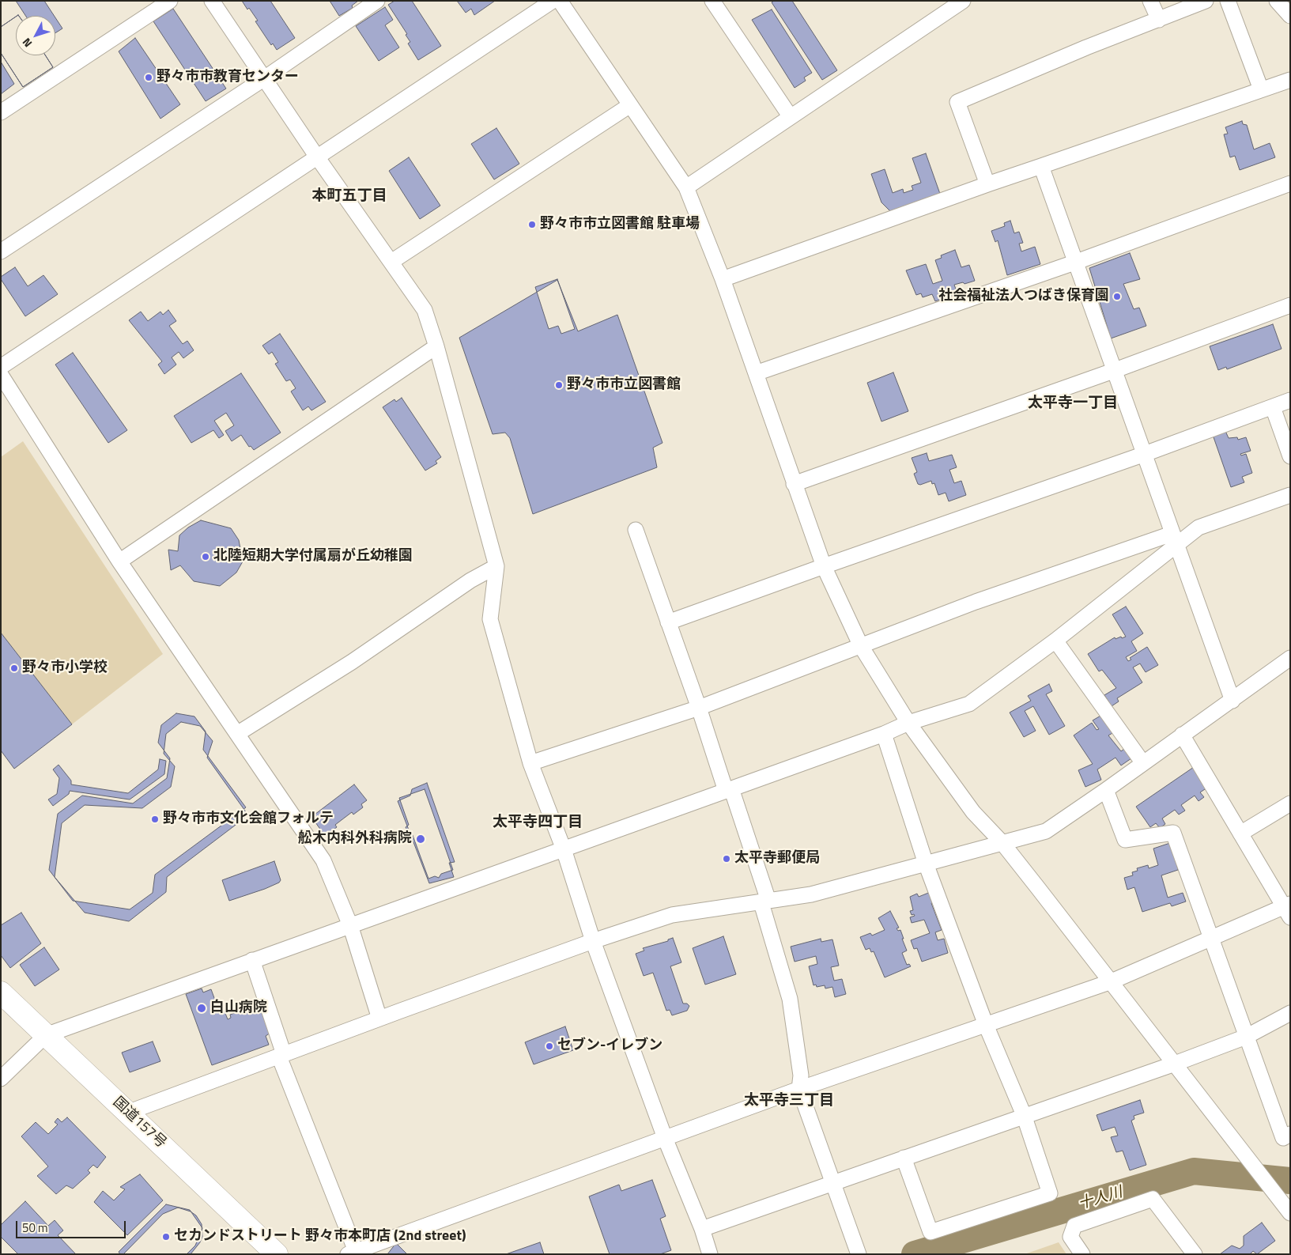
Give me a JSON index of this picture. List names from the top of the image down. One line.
{"streets":{"highway":["国道157号"]},"districts":["本町五丁目","太平寺一丁目","太平寺四丁目","太平寺三丁目"],"water":["十人川"],"places":["野々市市教育センター","野々市市立図書館 駐車場","社会福祉法人つばき保育園","野々市市立図書館","北陸短期大学付属扇が丘幼稚園","野々市小学校","野々市市文化会館フォルテ","舩木内科外科病院","太平寺郵便局","白山病院","セブン-イレブン","セカンドストリート 野々市本町店 (2nd street)"],"scale_bar":"50 m","north":"bottom left"}
